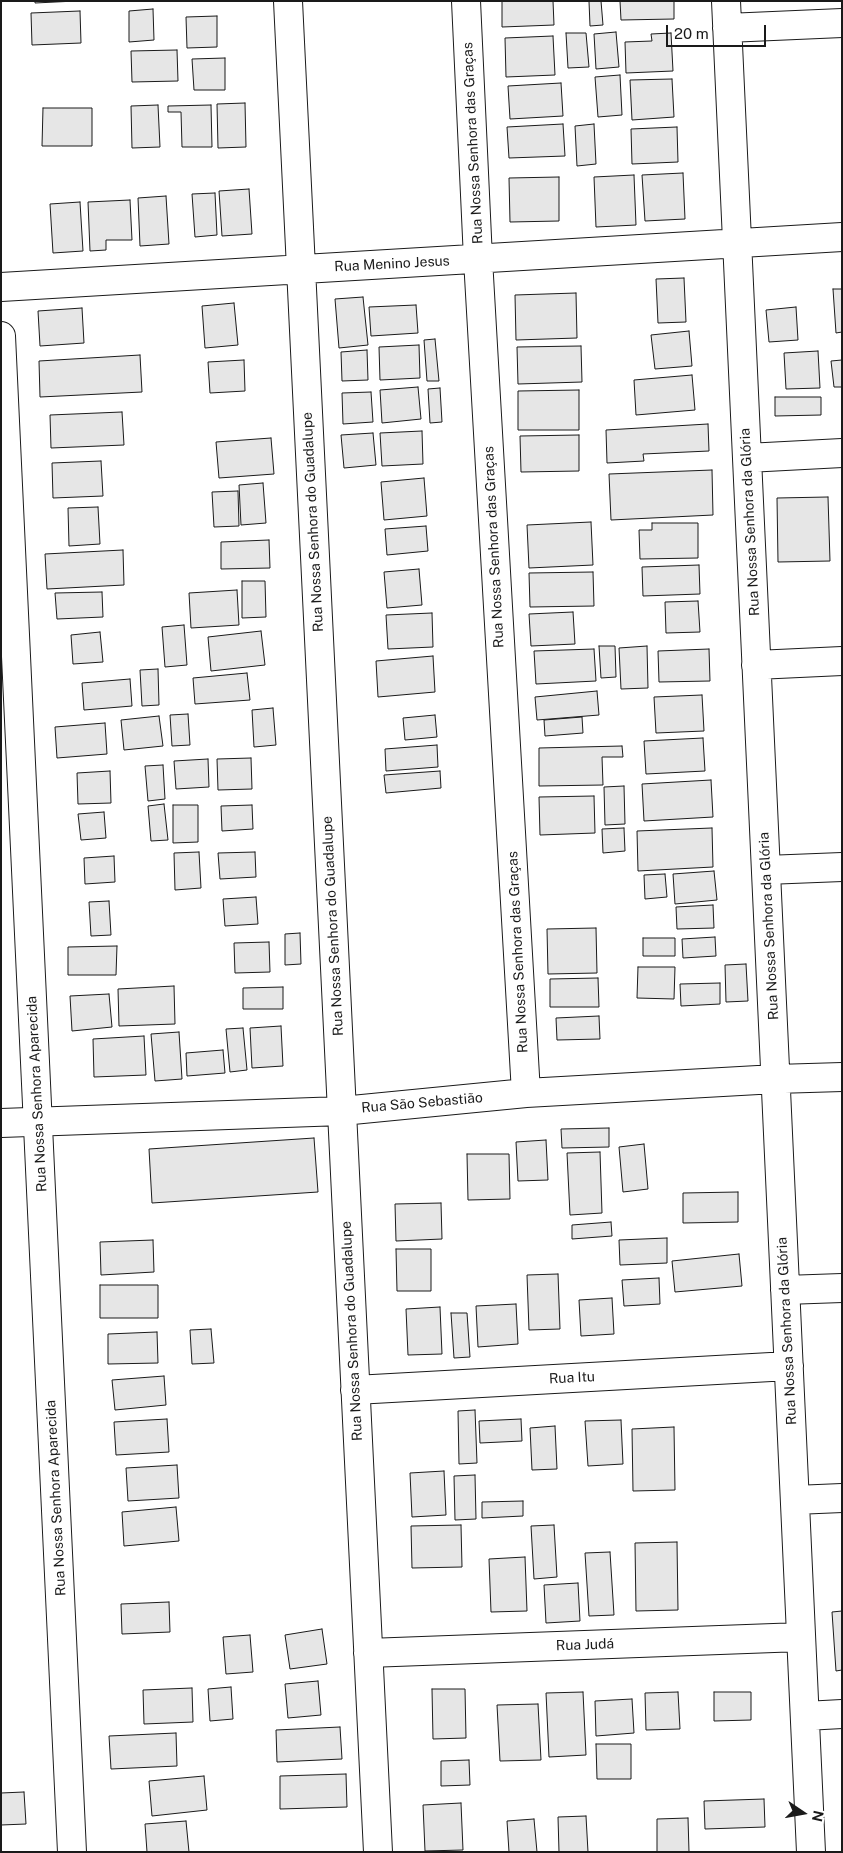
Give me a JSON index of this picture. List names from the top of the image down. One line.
{"streets":{"street":["Rua Nossa Senhora das Graças","Rua Menino Jesus","Rua Nossa Senhora do Guadalupe","Rua Nossa Senhora da Glória","Rua Nossa Senhora Aparecida","Rua São Sebastião","Rua Itu","Rua Judá"]},"crossings":[["Rua Nossa Senhora das Graças","Rua Menino Jesus"],["Rua Nossa Senhora das Graças","Rua São Sebastião"],["Rua Menino Jesus","Rua Nossa Senhora do Guadalupe"],["Rua Menino Jesus","Rua Nossa Senhora da Glória"],["Rua Nossa Senhora do Guadalupe","Rua São Sebastião"],["Rua Nossa Senhora do Guadalupe","Rua Itu"],["Rua Nossa Senhora do Guadalupe","Rua Judá"],["Rua Nossa Senhora da Glória","Rua São Sebastião"],["Rua Nossa Senhora da Glória","Rua Itu"],["Rua Nossa Senhora da Glória","Rua Judá"],["Rua Nossa Senhora Aparecida","Rua São Sebastião"]],"scale_bar":"20 m","north":"right"}
